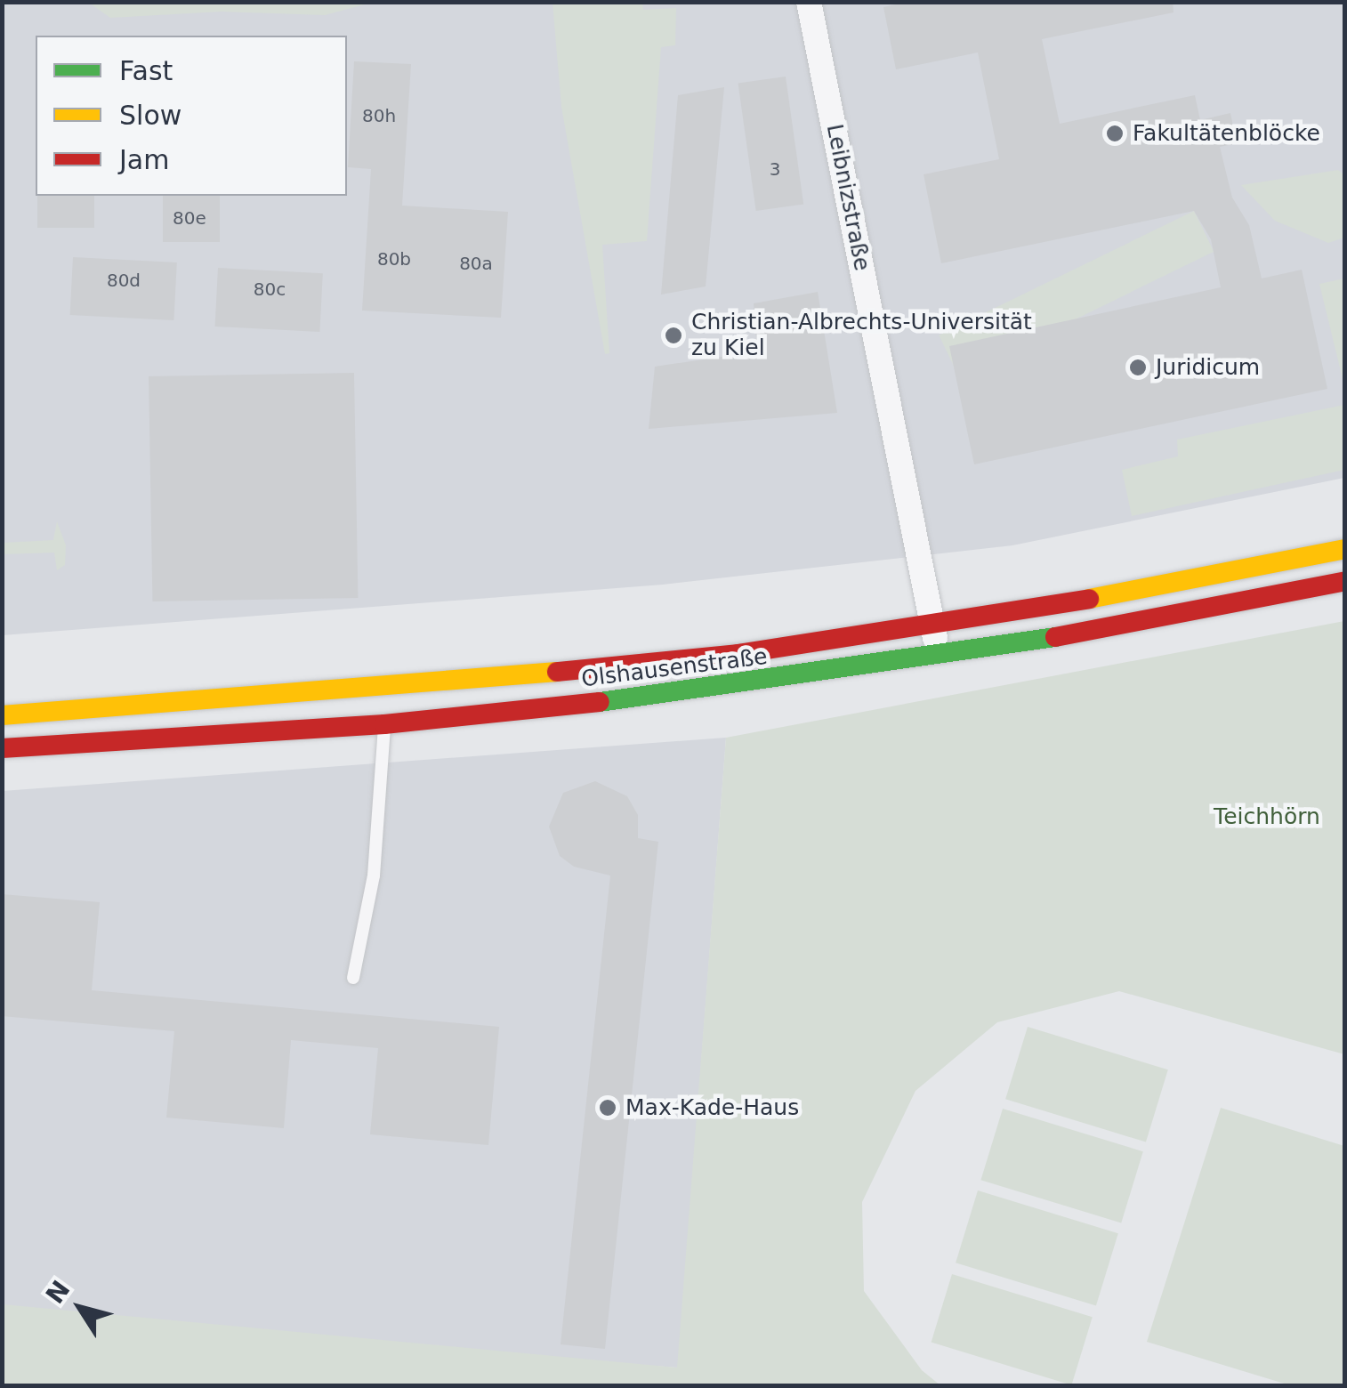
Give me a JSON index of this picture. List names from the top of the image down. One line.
{"streets":{"street":["Leibnizstraße","Olshausenstraße"]},"crossings":[["Leibnizstraße","Olshausenstraße"]],"parks":["Teichhörn"],"places":["Fakultätenblöcke","Christian-Albrechts-Universität zu Kiel","Juridicum","Max-Kade-Haus"],"house_numbers":["80h","3","80e","80b","80a","80d","80c"],"legend":["Fast","Slow","Jam"],"north":"top left"}
